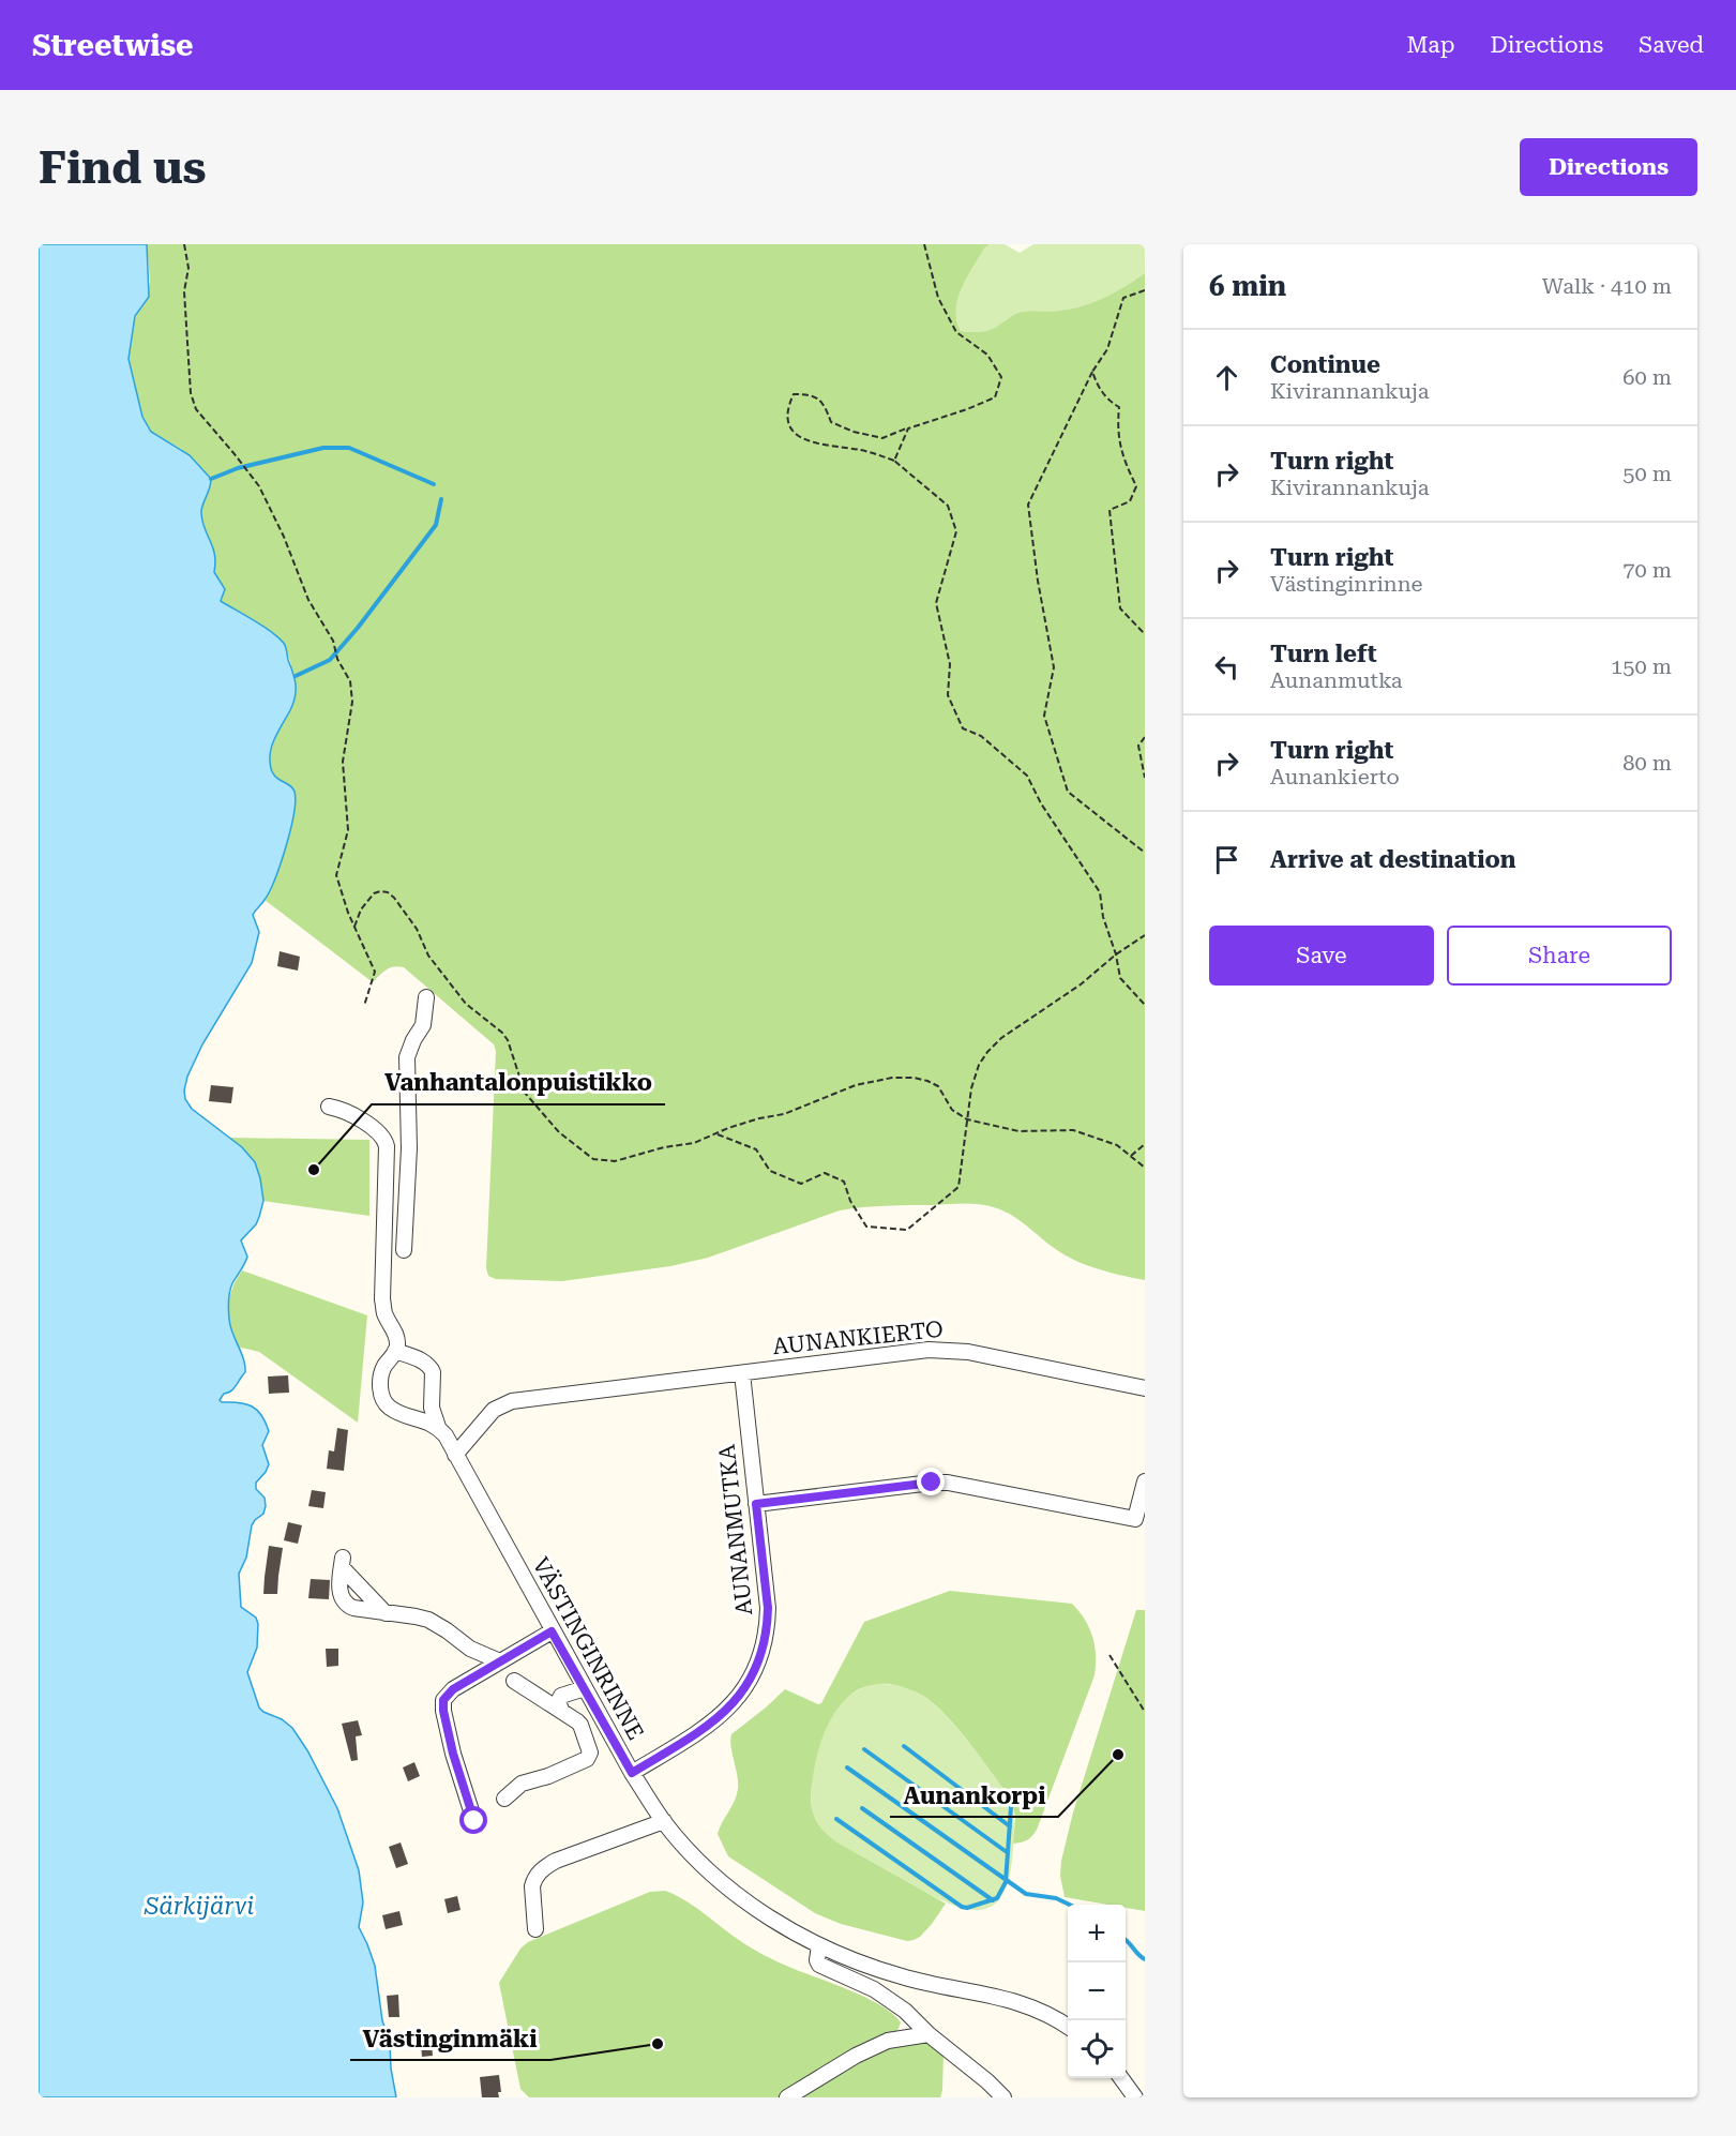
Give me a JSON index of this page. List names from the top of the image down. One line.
{"streets":{"street":["AUNANKIERTO","AUNANMUTKA","VÄSTINGINRINNE"]},"crossings":[["AUNANKIERTO","AUNANMUTKA"],["AUNANKIERTO","VÄSTINGINRINNE"],["AUNANMUTKA","VÄSTINGINRINNE"]],"water":["Särkijärvi"],"places":["Vanhantalonpuistikko","Aunankorpi","Västinginmäki"],"page":{"header":"Streetwise","nav":["Map","Directions","Saved"],"buttons":["Directions",["Save","Share"]],"title":"Find us","heading":["6 min","Walk · 410 m"],"list":[["Continue","Kivirannankuja","60 m"],["Turn right","Kivirannankuja","50 m"],["Turn right","Västinginrinne","70 m"],["Turn left","Aunanmutka","150 m"],["Turn right","Aunankierto","80 m"],"Arrive at destination"],"map_buttons":["+","−"]}}
